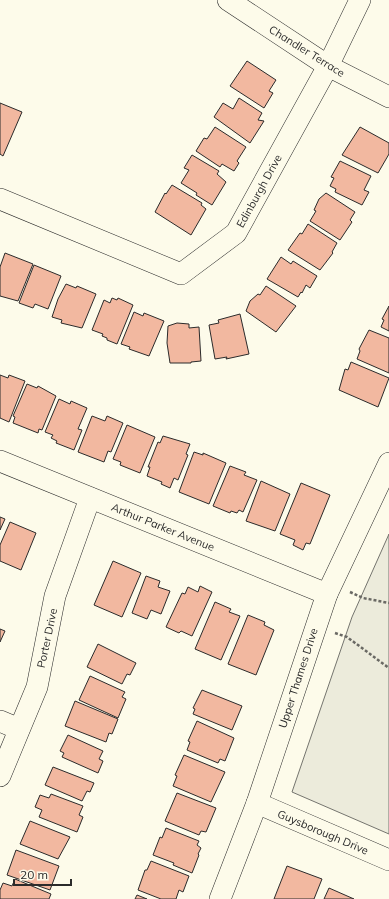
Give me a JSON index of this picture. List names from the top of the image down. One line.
{"streets":{"street":["Chandler Terrace","Edinburgh Drive","Arthur Parker Avenue","Porter Drive","Upper Thames Drive","Guysborough Drive"]},"crossings":[["Chandler Terrace","Edinburgh Drive"],["Arthur Parker Avenue","Porter Drive"],["Arthur Parker Avenue","Upper Thames Drive"],["Upper Thames Drive","Guysborough Drive"]],"scale_bar":"20 m"}
